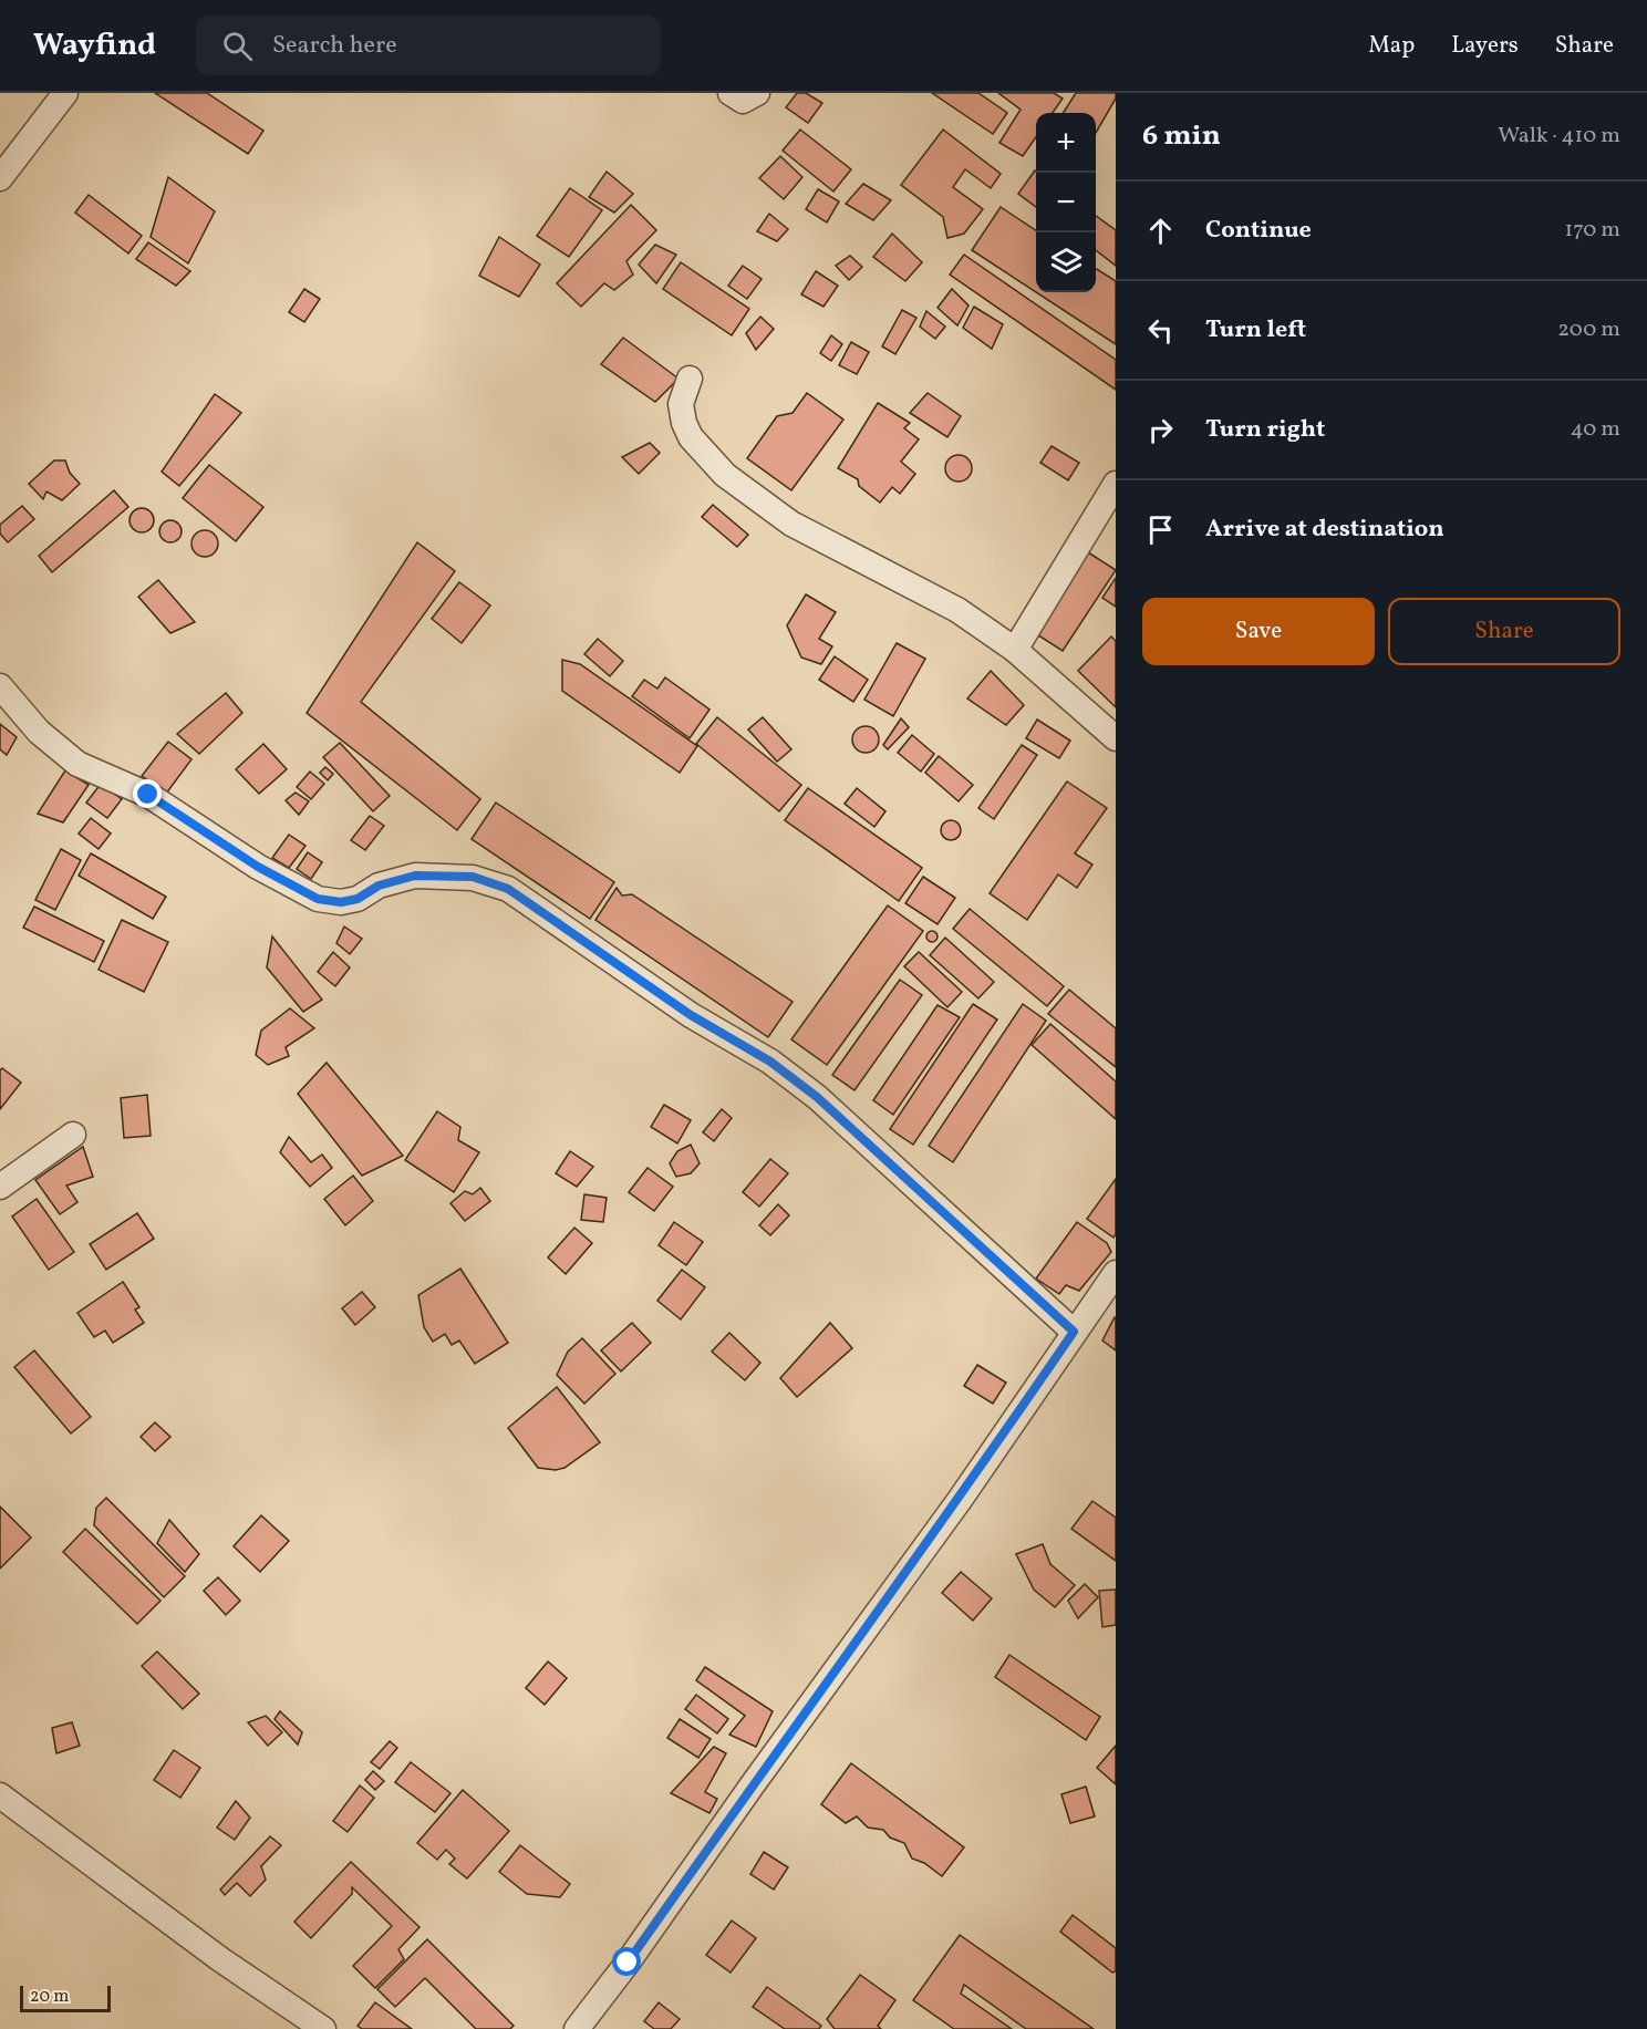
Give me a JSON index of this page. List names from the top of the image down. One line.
{"scale_bar":"20 m","page":{"header":"Wayfind","search":"Search here","nav":["Map","Layers","Share"],"heading":["6 min","Walk · 410 m"],"map_buttons":["+","−"],"list":[["Continue","170 m"],["Turn left","200 m"],["Turn right","40 m"],"Arrive at destination"],"buttons":["Save","Share"],"scale":"20 m"}}
